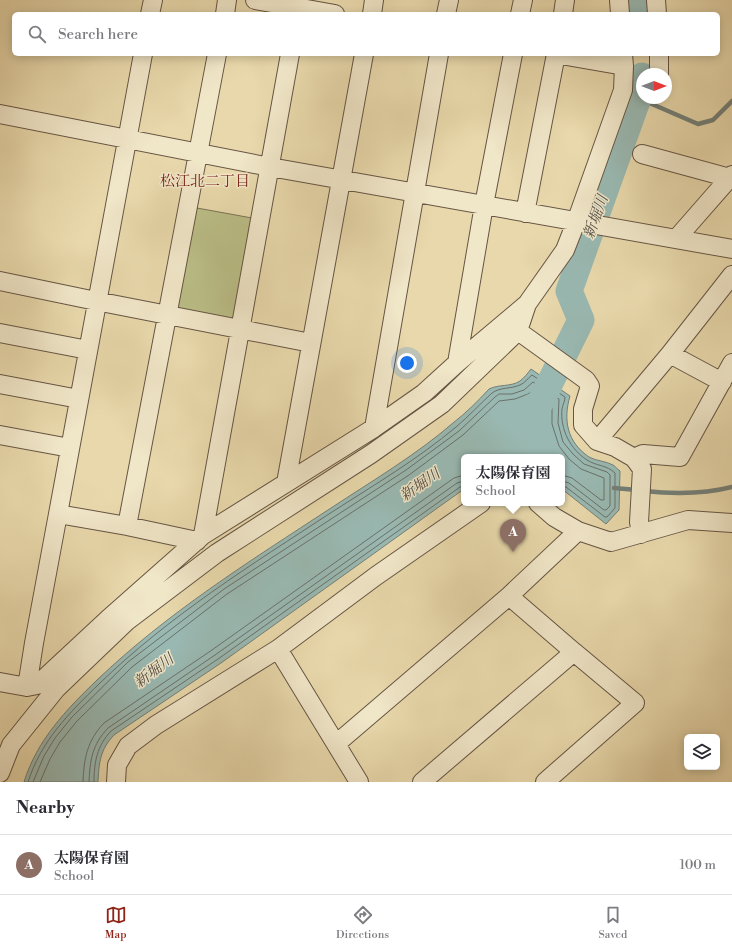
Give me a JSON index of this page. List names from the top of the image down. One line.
{"districts":["松江北二丁目"],"water":["新堀川"],"north":"right","page":{"search":"Search here","popup":["太陽保育園","School"],"pins":"A","heading":"Nearby","list":[{"mark":"A","name":"太陽保育園","note":"School","value":"100 m"}],"nav":["Map","Directions","Saved"]}}
